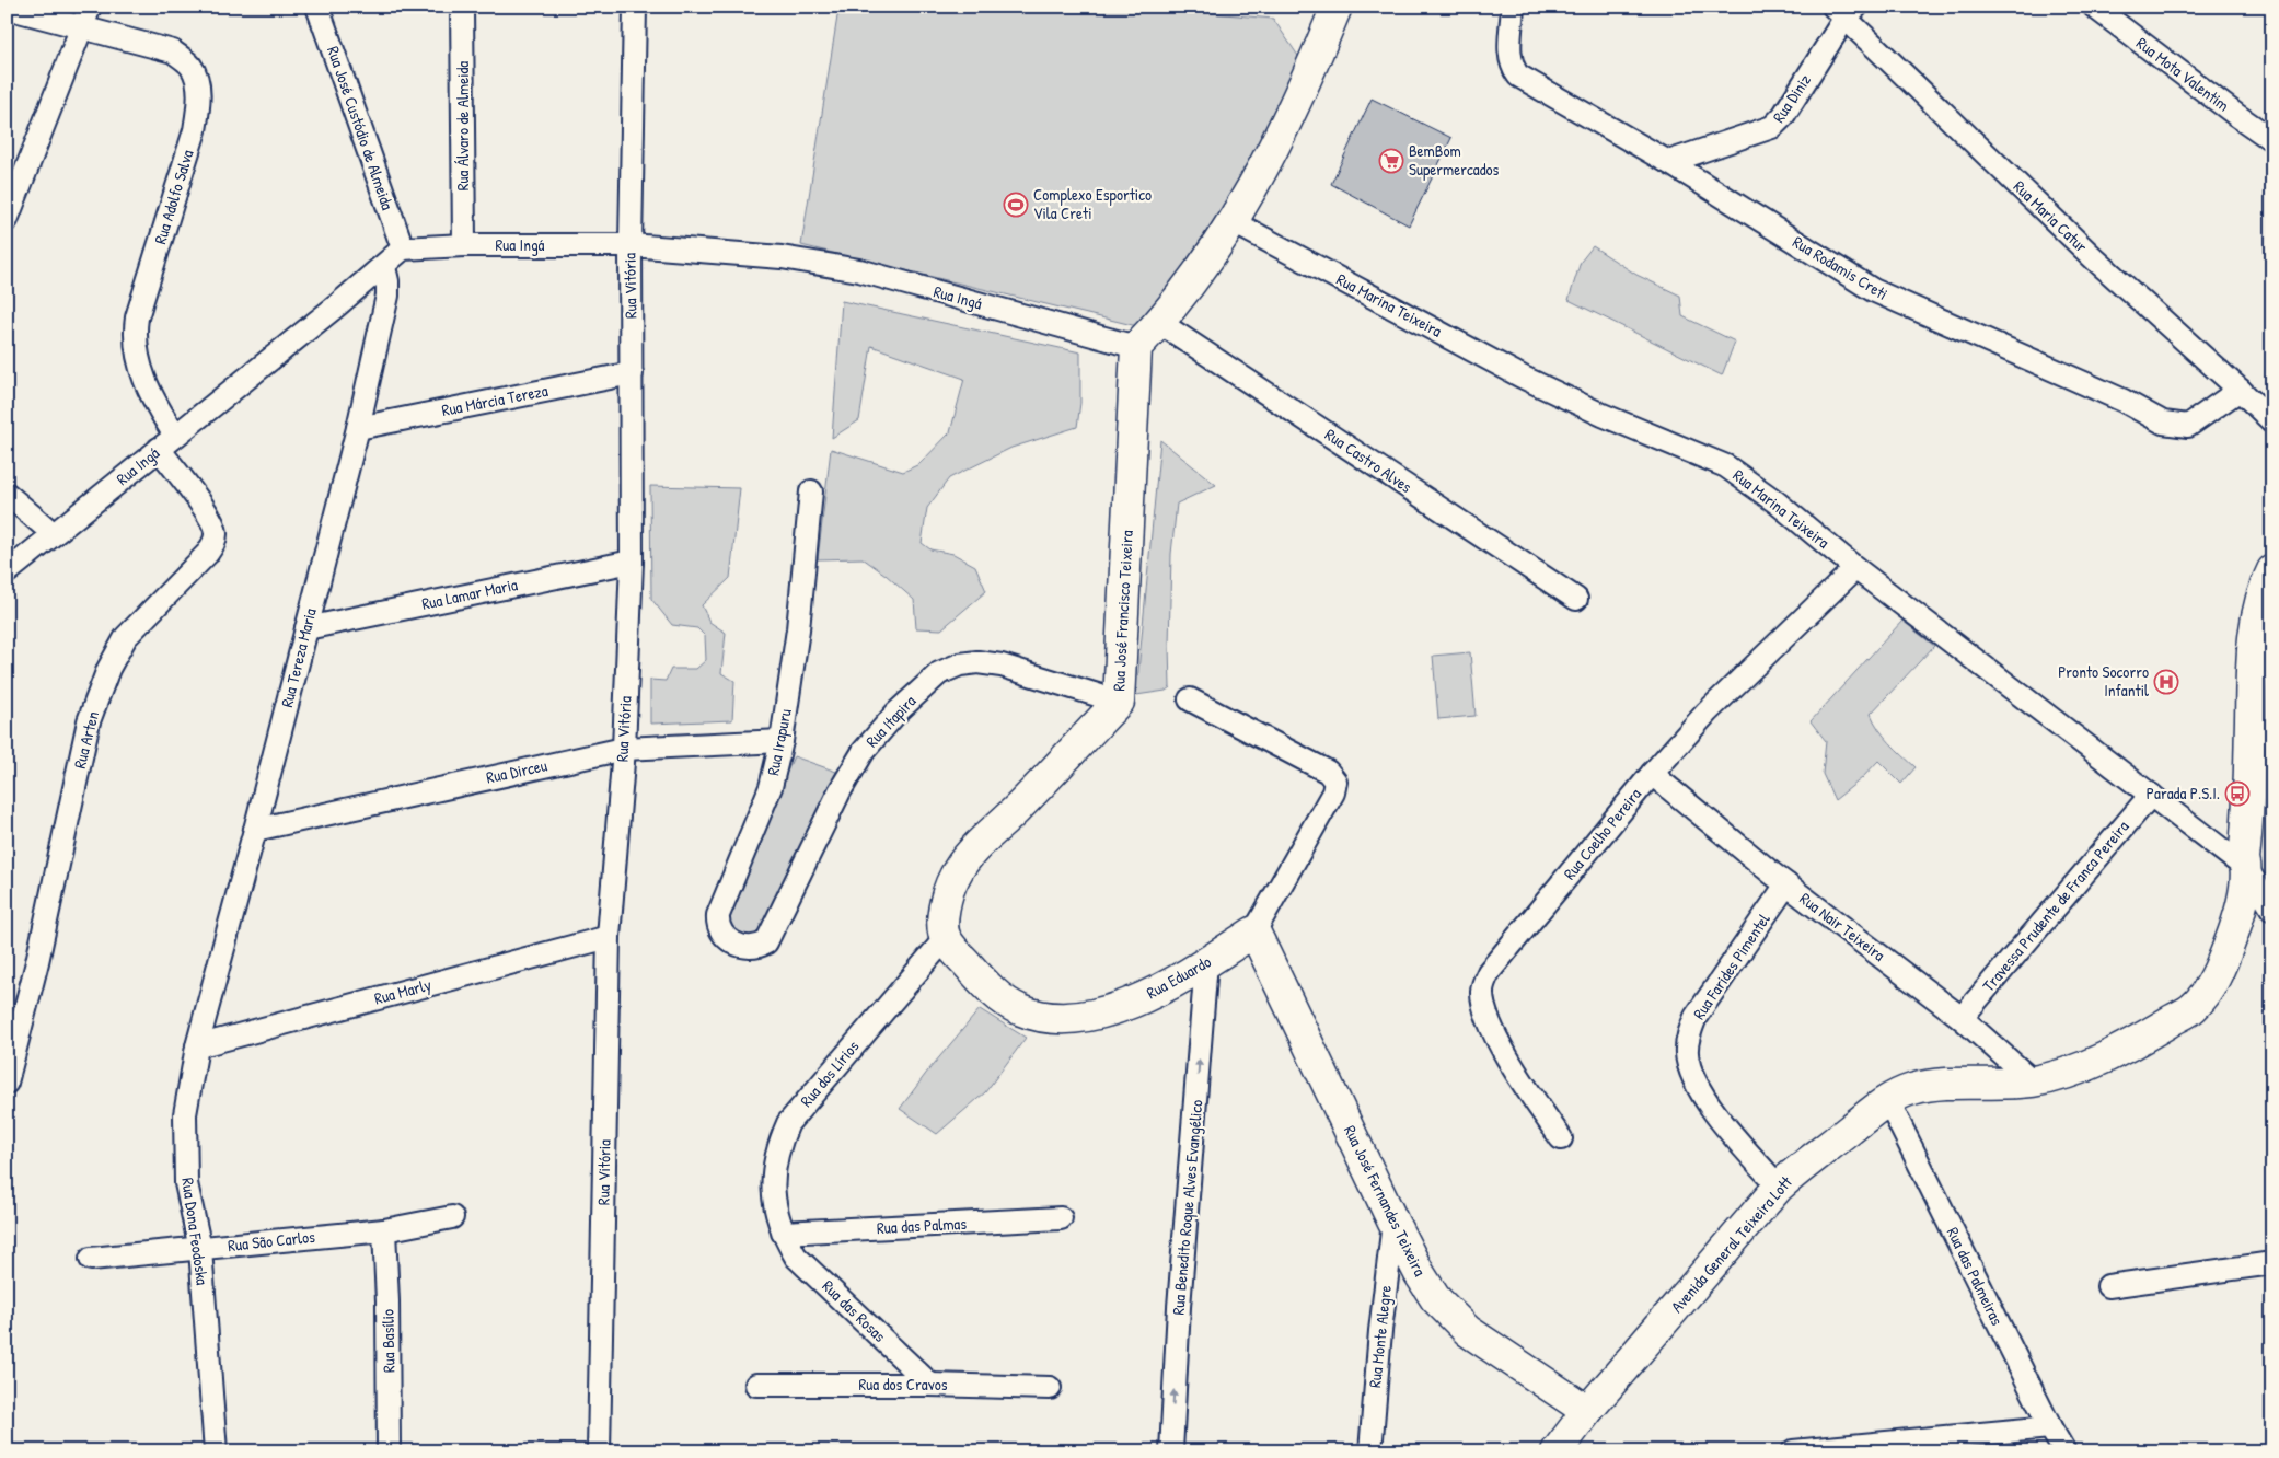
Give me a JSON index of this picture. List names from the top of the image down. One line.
{"streets":{"street":["Rua Mota Valentim","Rua Diniz","Rua Álvaro de Almeida","Rua José Custódio de Almeida","Rua Adolfo Salva","Rua Maria Catur","Rua Ingá","Rua Rodamis Creti","Rua Vitória","Rua Marina Teixeira","Rua Márcia Tereza","Rua Castro Alves","Rua Lamar Maria","Rua José Francisco Teixeira","Rua Tereza Maria","Rua Itapira","Rua Arten","Rua Irapuru","Rua Dirceu","Rua Coelho Pereira","Travessa Prudente de Franca Pereira","Rua Nair Teixeira","Rua Farides Pimentel","Rua Eduardo","Rua Marly","Rua dos Lírios","Rua José Fernandes Teixeira","Rua Benedito Roque Alves Evangélico","Rua das Palmas","Rua Dona Feodoska","Rua São Carlos","Avenida General Teixeira Lott","Rua das Palmeiras","Rua das Rosas","Rua Monte Alegre","Rua Basílio","Rua dos Cravos"]},"crossings":[["Rua Diniz","Rua Maria Catur"],["Rua Diniz","Rua Rodamis Creti"],["Rua Álvaro de Almeida","Rua Ingá"],["Rua José Custódio de Almeida","Rua Ingá"],["Rua Adolfo Salva","Rua Ingá"],["Rua Adolfo Salva","Rua Arten"],["Rua Maria Catur","Rua Rodamis Creti"],["Rua Ingá","Rua Vitória"],["Rua Ingá","Rua José Francisco Teixeira"],["Rua Ingá","Rua Tereza Maria"],["Rua Ingá","Rua Arten"],["Rua Vitória","Rua Márcia Tereza"],["Rua Vitória","Rua Lamar Maria"],["Rua Vitória","Rua Dirceu"],["Rua Vitória","Rua Marly"],["Rua Marina Teixeira","Rua Coelho Pereira"],["Rua Marina Teixeira","Travessa Prudente de Franca Pereira"],["Rua Marina Teixeira","Avenida General Teixeira Lott"],["Rua Márcia Tereza","Rua Tereza Maria"],["Rua Lamar Maria","Rua Tereza Maria"],["Rua José Francisco Teixeira","Rua Itapira"],["Rua José Francisco Teixeira","Rua Eduardo"],["Rua José Francisco Teixeira","Rua dos Lírios"],["Rua Tereza Maria","Rua Dirceu"],["Rua Tereza Maria","Rua Marly"],["Rua Tereza Maria","Rua Dona Feodoska"],["Rua Itapira","Rua Irapuru"],["Rua Irapuru","Rua Dirceu"],["Rua Coelho Pereira","Rua Nair Teixeira"],["Travessa Prudente de Franca Pereira","Rua Nair Teixeira"],["Rua Nair Teixeira","Rua Farides Pimentel"],["Rua Nair Teixeira","Avenida General Teixeira Lott"],["Rua Farides Pimentel","Avenida General Teixeira Lott"],["Rua Eduardo","Rua dos Lírios"],["Rua Eduardo","Rua José Fernandes Teixeira"],["Rua Eduardo","Rua Benedito Roque Alves Evangélico"],["Rua Marly","Rua Dona Feodoska"],["Rua dos Lírios","Rua das Palmas"],["Rua dos Lírios","Rua das Rosas"],["Rua José Fernandes Teixeira","Avenida General Teixeira Lott"],["Rua José Fernandes Teixeira","Rua Monte Alegre"],["Rua das Palmas","Rua das Rosas"],["Rua Dona Feodoska","Rua São Carlos"],["Rua São Carlos","Rua Basílio"],["Avenida General Teixeira Lott","Rua das Palmeiras"],["Rua das Rosas","Rua dos Cravos"]],"one_way":["Rua Benedito Roque Alves Evangélico"],"places":{"supermarket":["BemBom Supermercados"],"sports":["Complexo Esportico Vila Creti"],"hospital":["Pronto Socorro Infantil"],"bus stop":["Parada P.S.I."]}}
